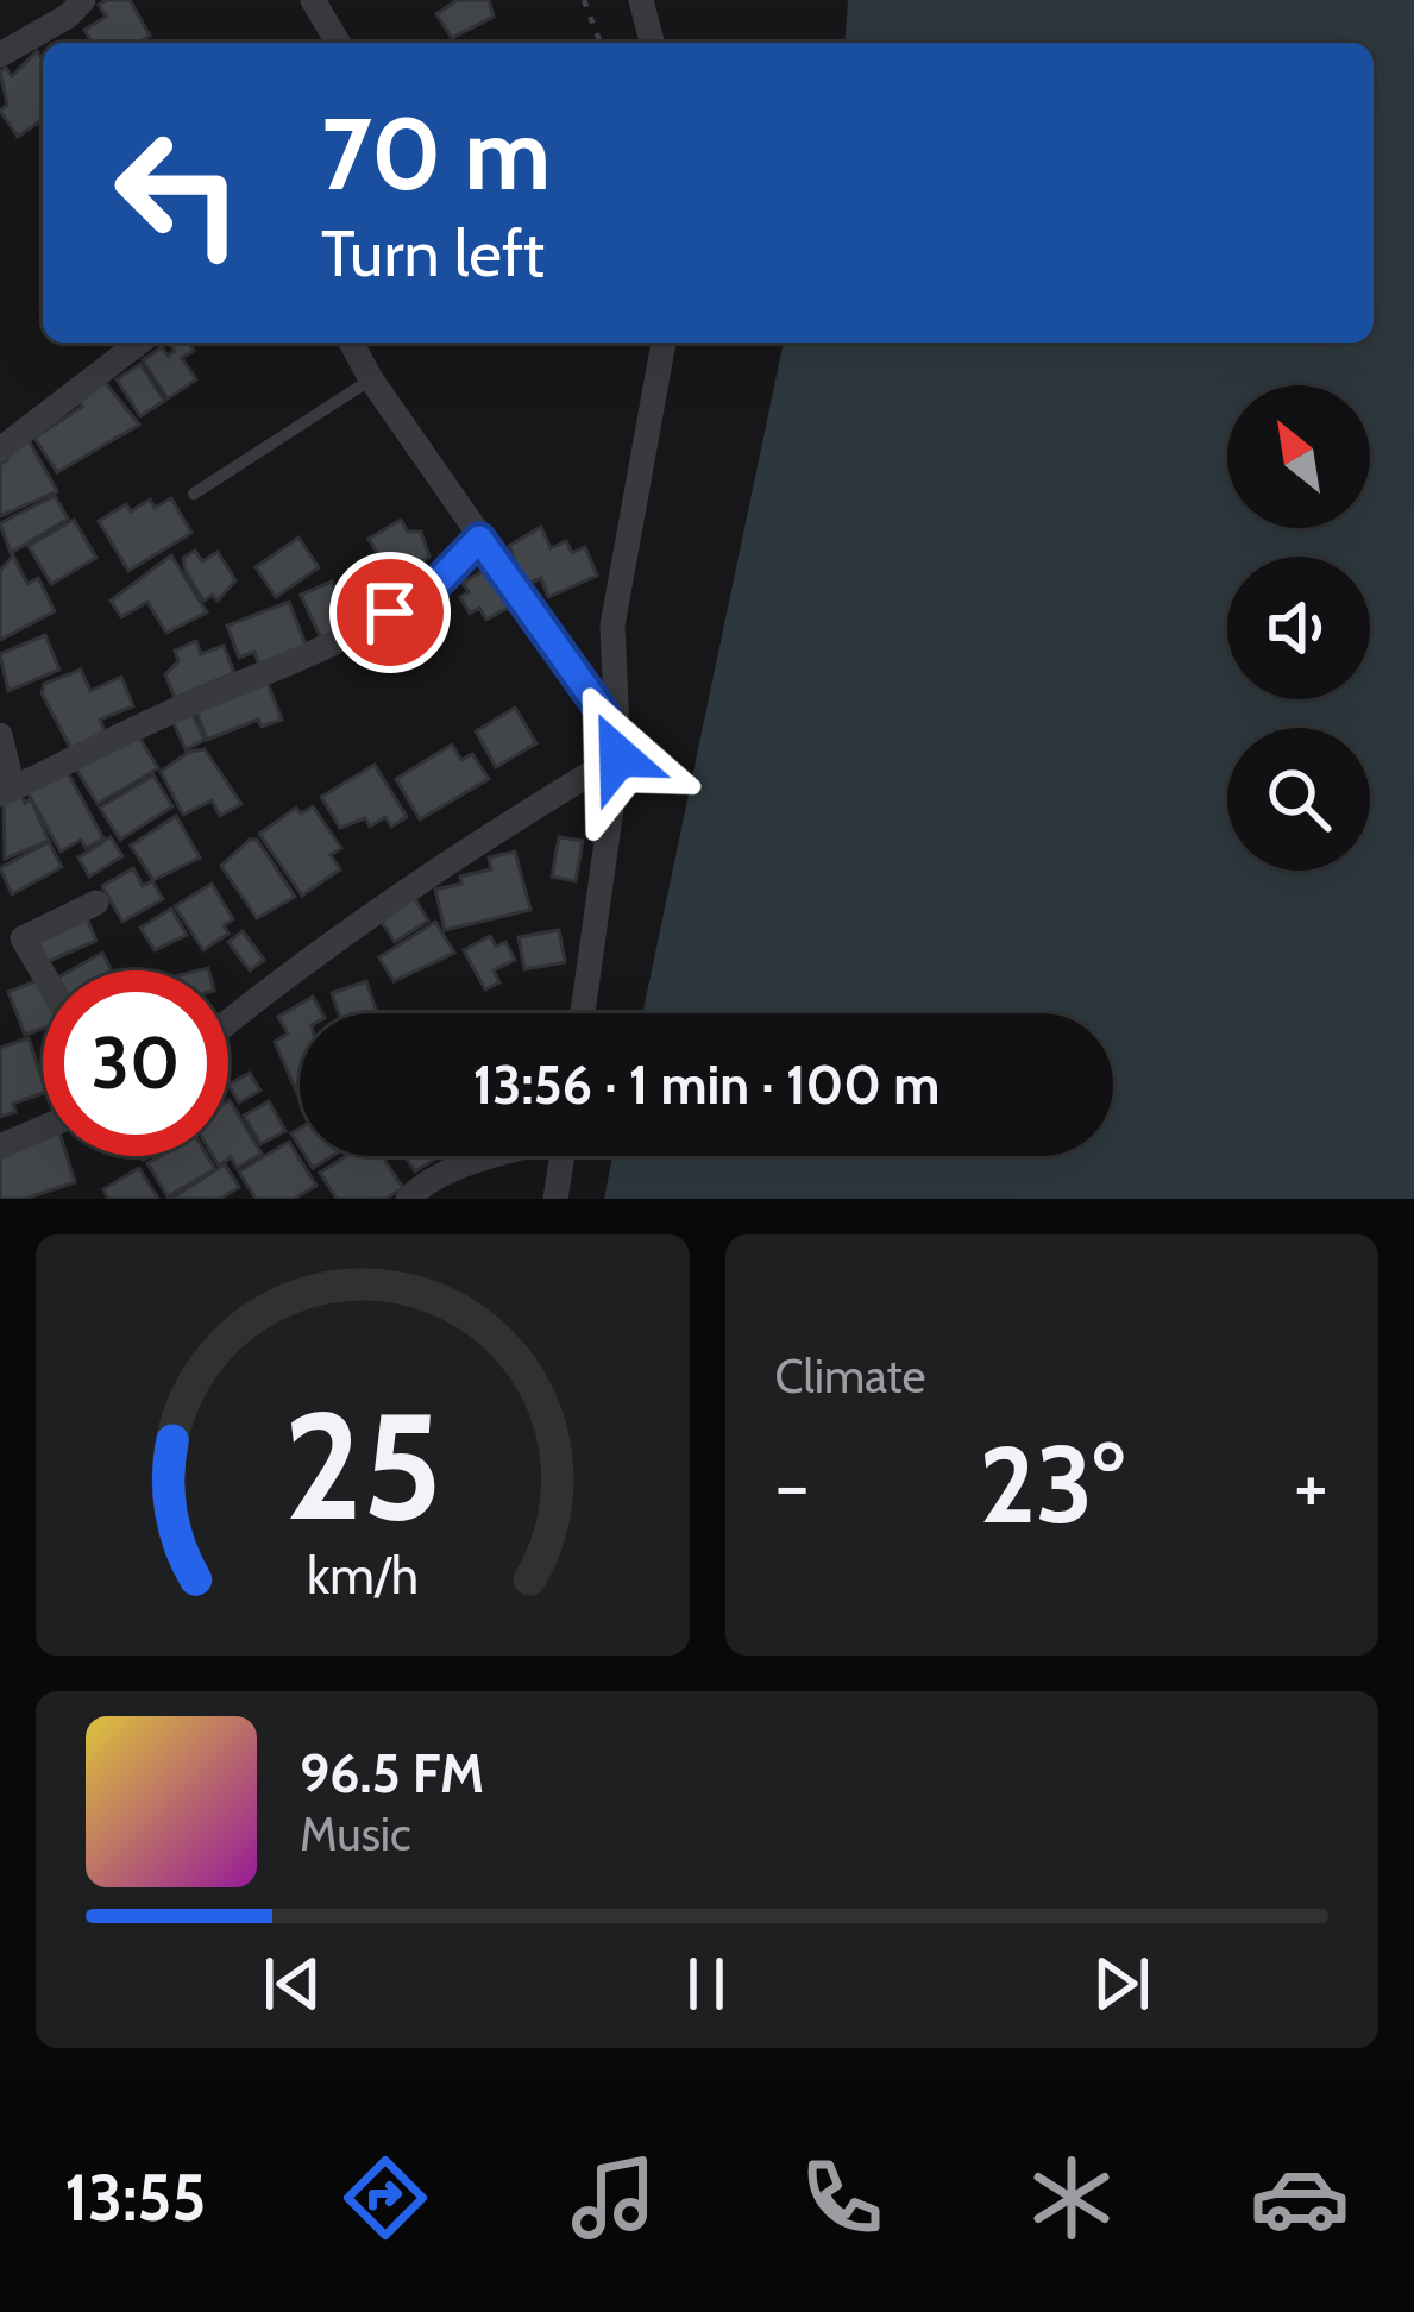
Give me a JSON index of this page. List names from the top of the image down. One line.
{"north":"top left","page":{"turn":["70 m","Turn left"],"limit":"30","trip":"13:56 · 1 min · 100 m","tile":"Climate","heat":["−","23°","+"],"song":["96.5 FM","Music"],"tabs":"13:55","gauge":["25","km/h"]}}
